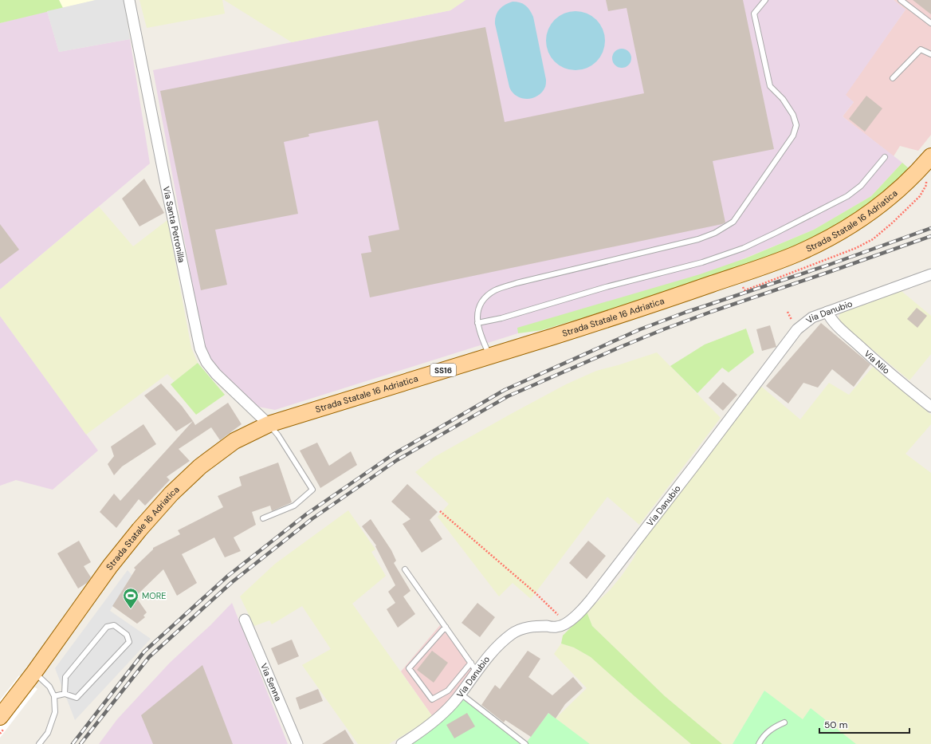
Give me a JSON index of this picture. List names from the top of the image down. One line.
{"streets":{"main road":["Strada Statale 16 Adriatica","SS16"],"street":["Via Santa Petronilla","Via Danubio","Via Nilo","Via Senna"]},"crossings":[["Strada Statale 16 Adriatica","Via Santa Petronilla"],["Via Danubio","Via Nilo"]],"places":{"sports":["MORE"]},"scale_bar":"50 m"}
